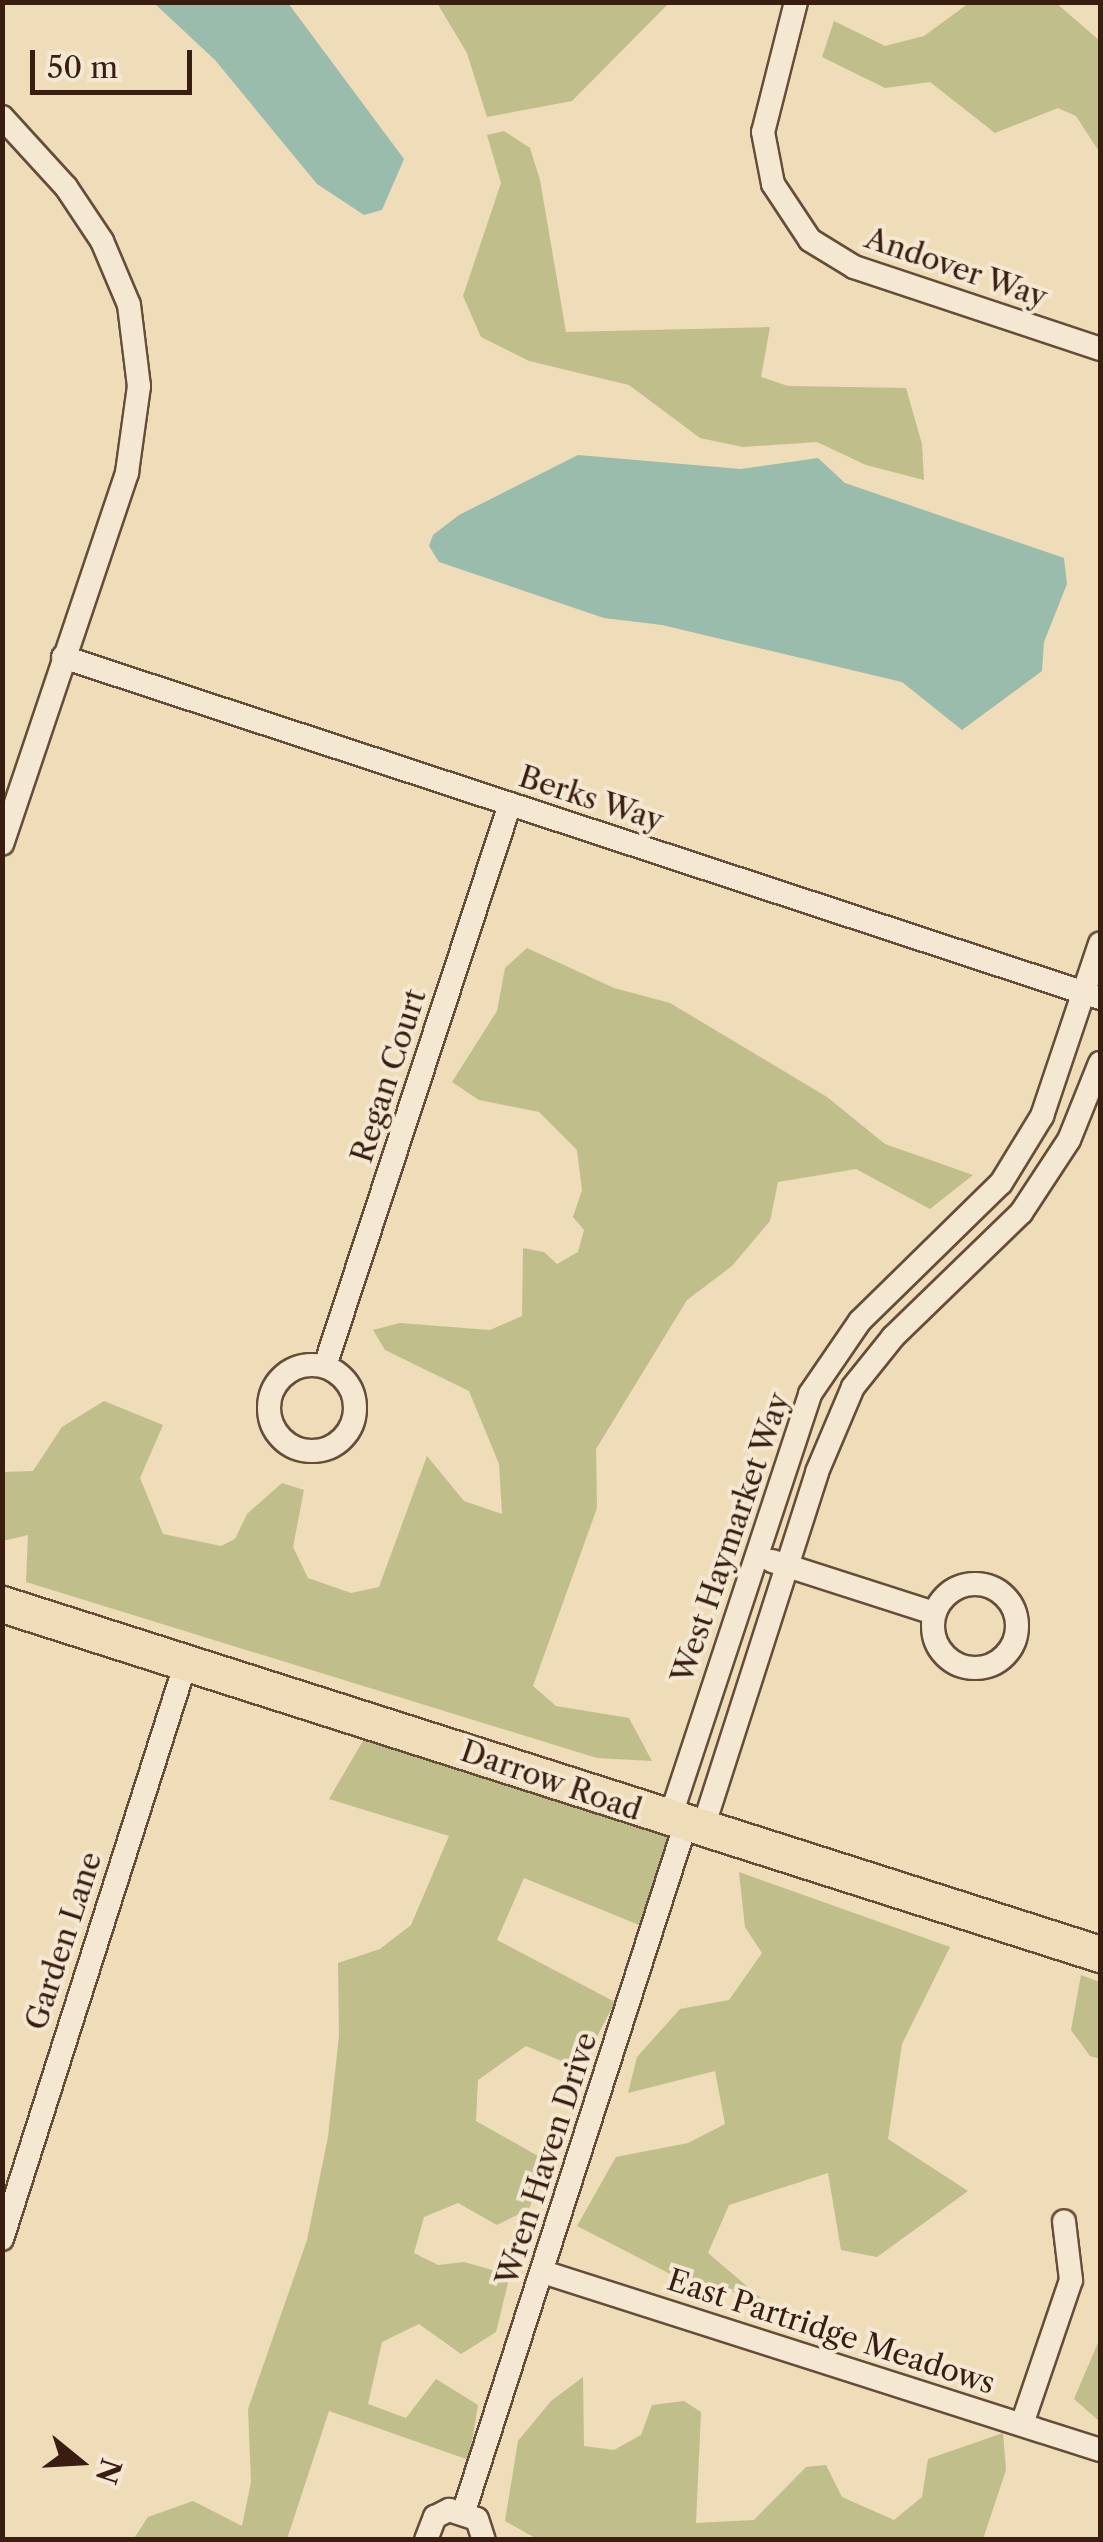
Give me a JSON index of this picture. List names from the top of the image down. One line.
{"streets":{"main road":["Darrow Road"],"street":["Andover Way","Berks Way","Regan Court","West Haymarket Way","Garden Lane","Wren Haven Drive","East Partridge Meadows"]},"crossings":[["Berks Way","Regan Court"],["Berks Way","West Haymarket Way"],["West Haymarket Way","Darrow Road"],["West Haymarket Way","Wren Haven Drive"],["Darrow Road","Garden Lane"],["Darrow Road","Wren Haven Drive"],["Wren Haven Drive","East Partridge Meadows"]],"scale_bar":"50 m","north":"right"}
